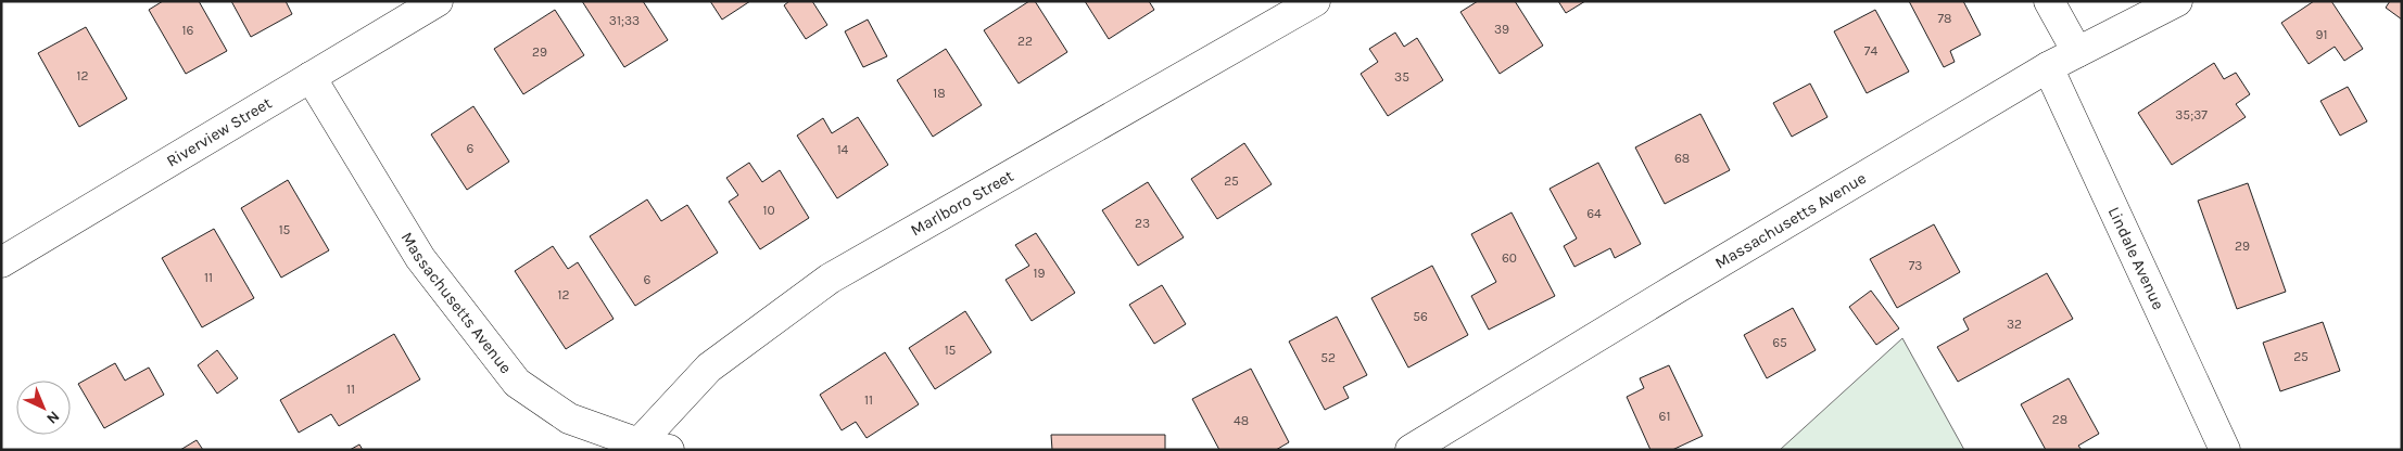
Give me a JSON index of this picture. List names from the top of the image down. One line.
{"streets":{"street":["Riverview Street","Marlboro Street","Massachusetts Avenue","Lindale Avenue"]},"crossings":[["Riverview Street","Massachusetts Avenue"],["Marlboro Street","Massachusetts Avenue"],["Massachusetts Avenue","Lindale Avenue"]],"house_numbers":["78","31;33","39","16","91","22","74","29","12","35","18","35;37","6","14","68","25","10","64","23","15","29","60","73","19","11","6","12","56","32","65","15","25","52","11","11","61","28","48"],"north":"bottom right"}
